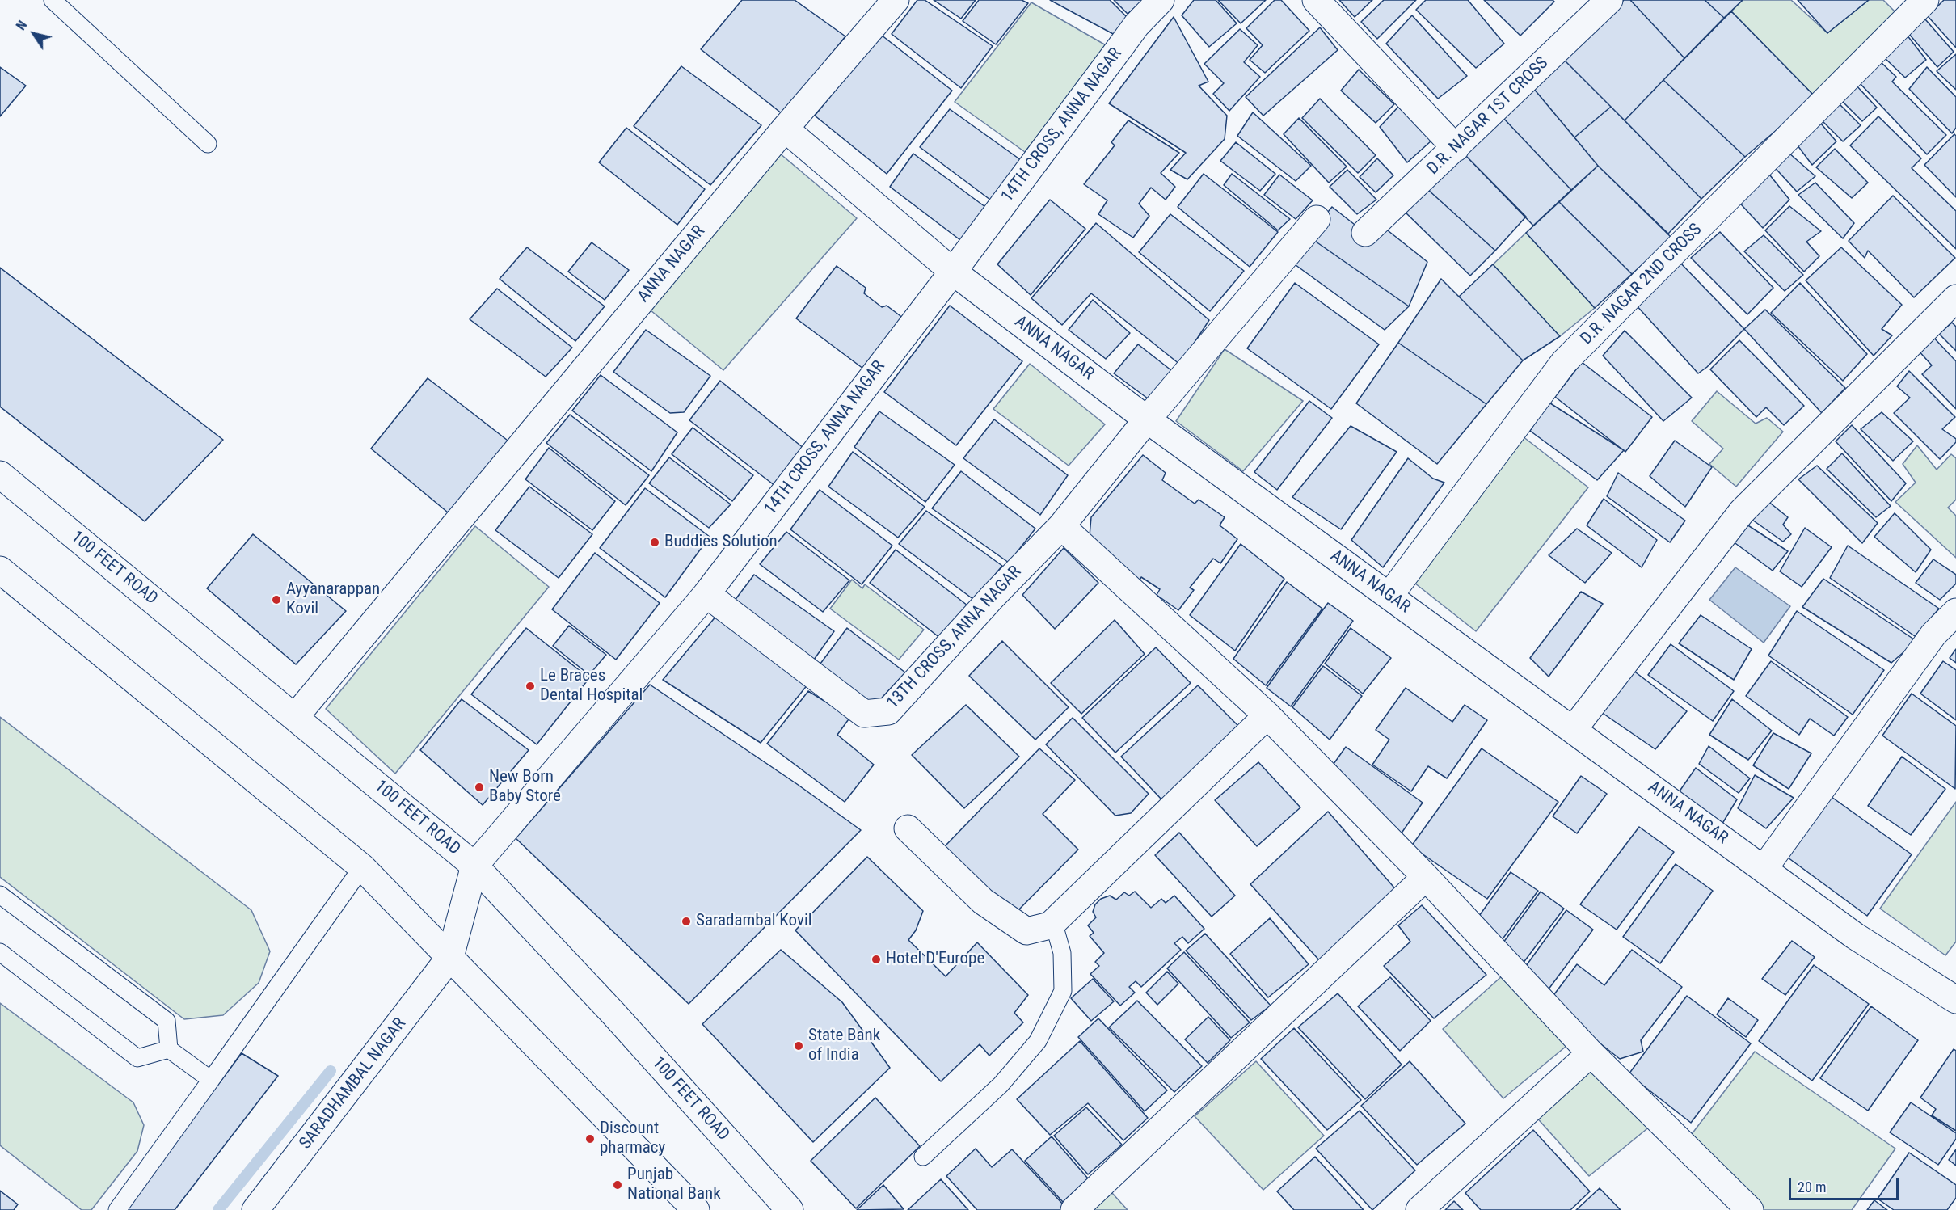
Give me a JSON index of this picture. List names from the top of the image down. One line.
{"streets":{"main road":["D.R. NAGAR 1ST CROSS","14TH CROSS, ANNA NAGAR","ANNA NAGAR","D.R. NAGAR 2ND CROSS","100 FEET ROAD","13TH CROSS, ANNA NAGAR","SARADHAMBAL NAGAR"]},"crossings":[["14TH CROSS, ANNA NAGAR","ANNA NAGAR"],["14TH CROSS, ANNA NAGAR","100 FEET ROAD"],["14TH CROSS, ANNA NAGAR","13TH CROSS, ANNA NAGAR"],["ANNA NAGAR","D.R. NAGAR 2ND CROSS"],["ANNA NAGAR","100 FEET ROAD"],["ANNA NAGAR","13TH CROSS, ANNA NAGAR"]],"places":["Buddies Solution","Ayyanarappan Kovil","Le Braces Dental Hospital","New Born Baby Store","Saradambal Kovil","Hotel D'Europe","State Bank of India","Discount pharmacy","Punjab National Bank"],"scale_bar":"20 m","north":"top left"}
